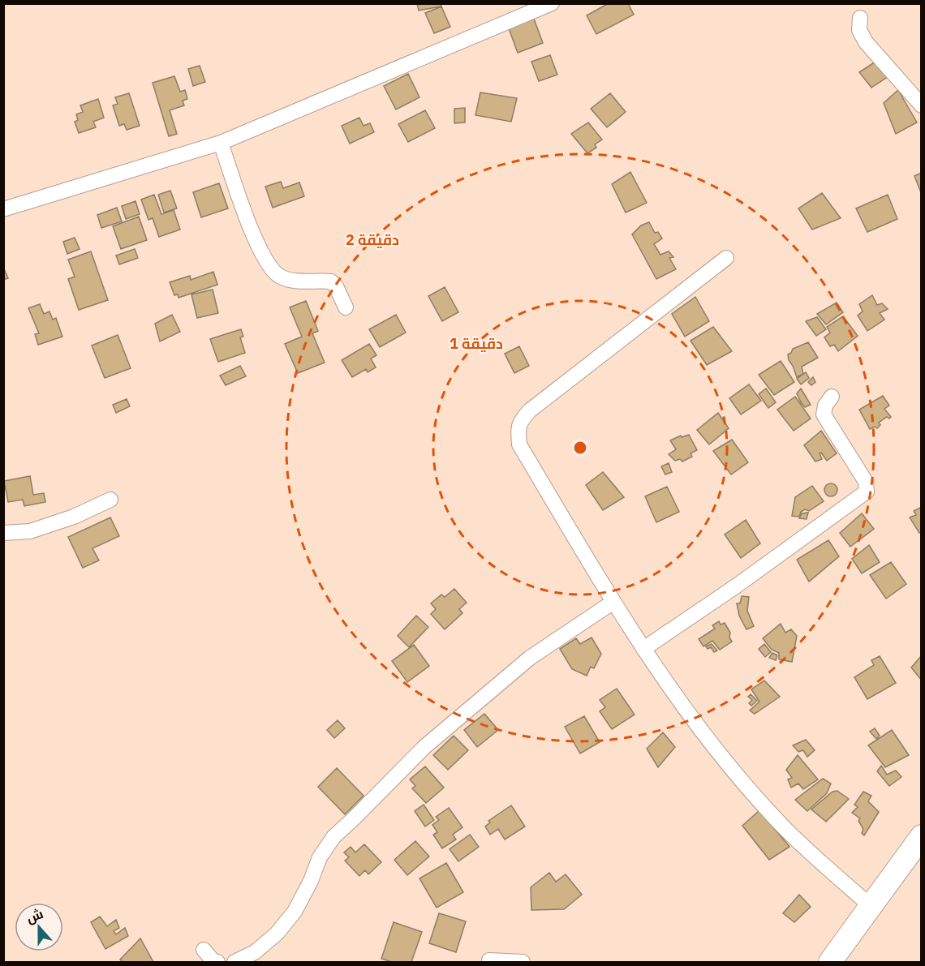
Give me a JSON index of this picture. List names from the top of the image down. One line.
{"north":"top","rings":["2 دقيقة","1 دقيقة"]}
